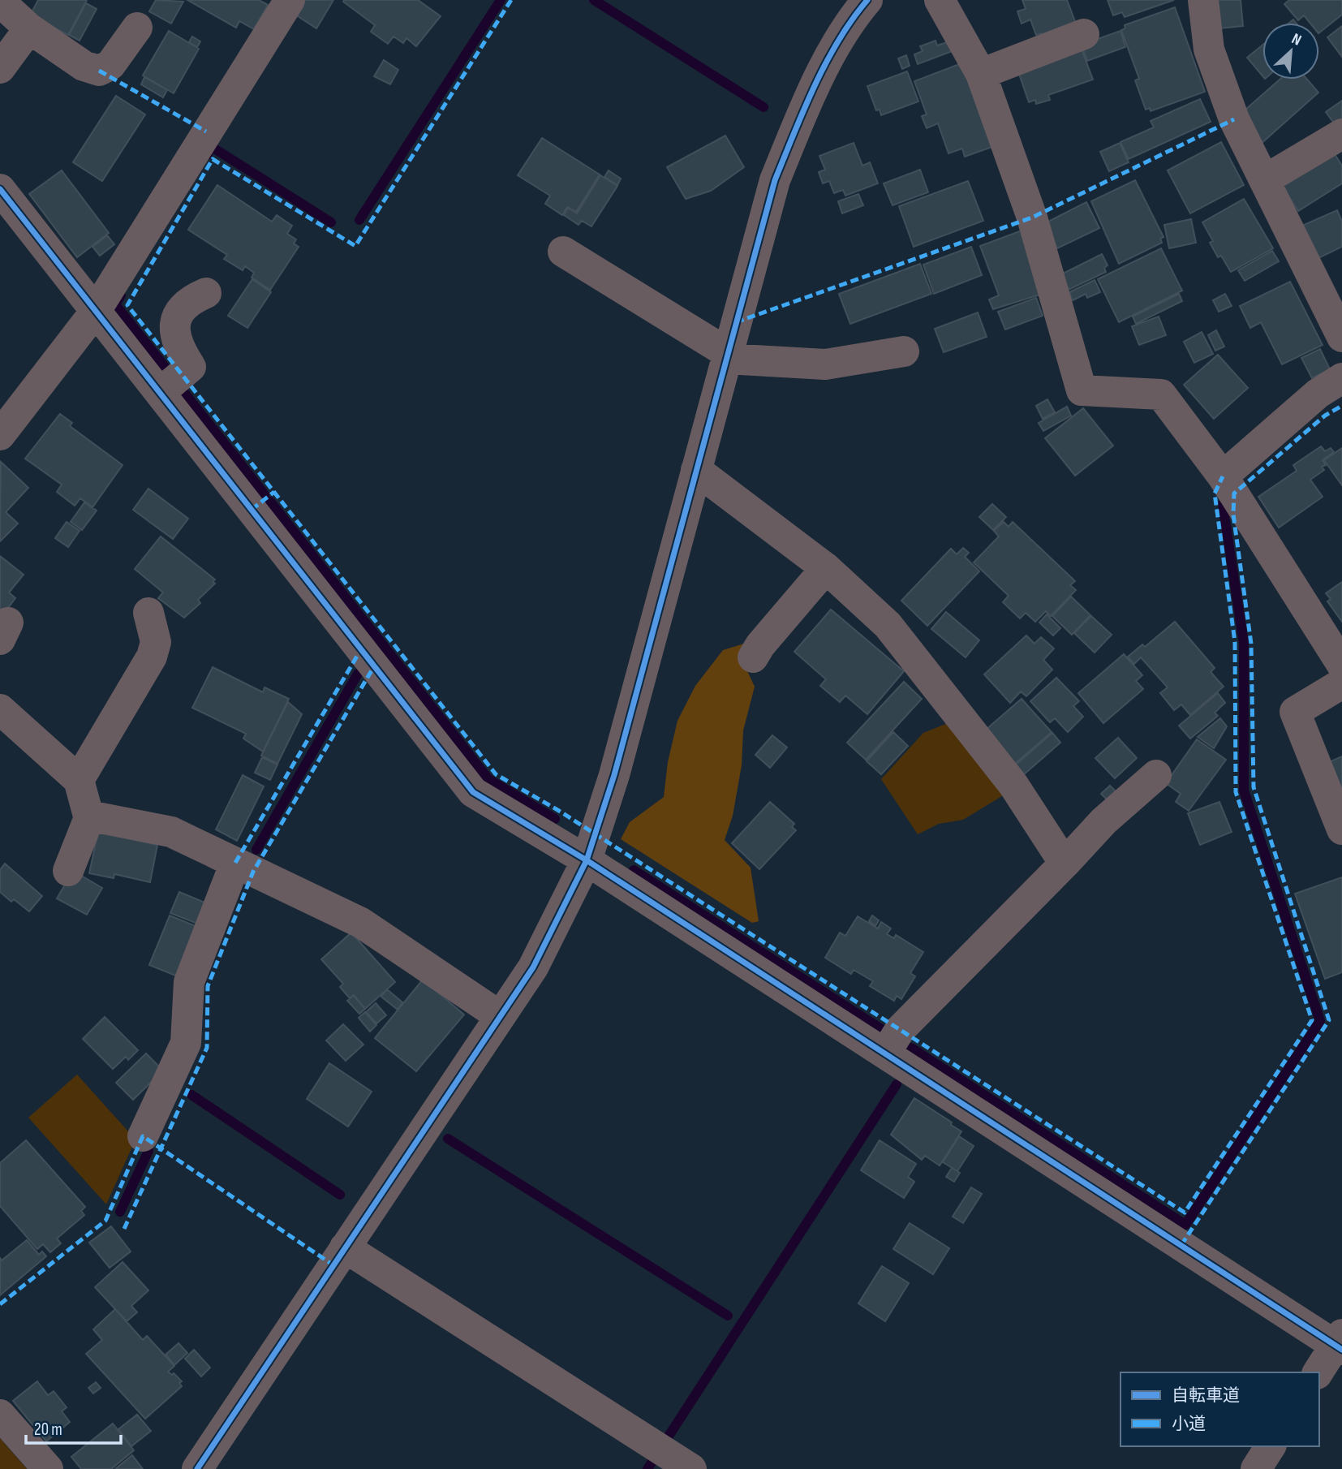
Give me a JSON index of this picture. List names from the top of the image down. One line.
{"legend":["自転車道","小道"],"scale_bar":"20 m","north":"top right"}
